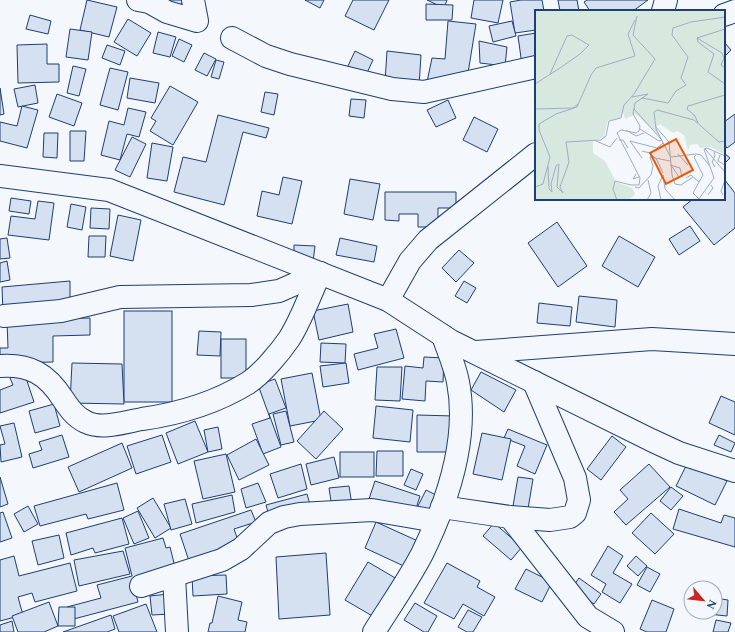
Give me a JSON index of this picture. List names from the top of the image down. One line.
{"north":"bottom right"}
